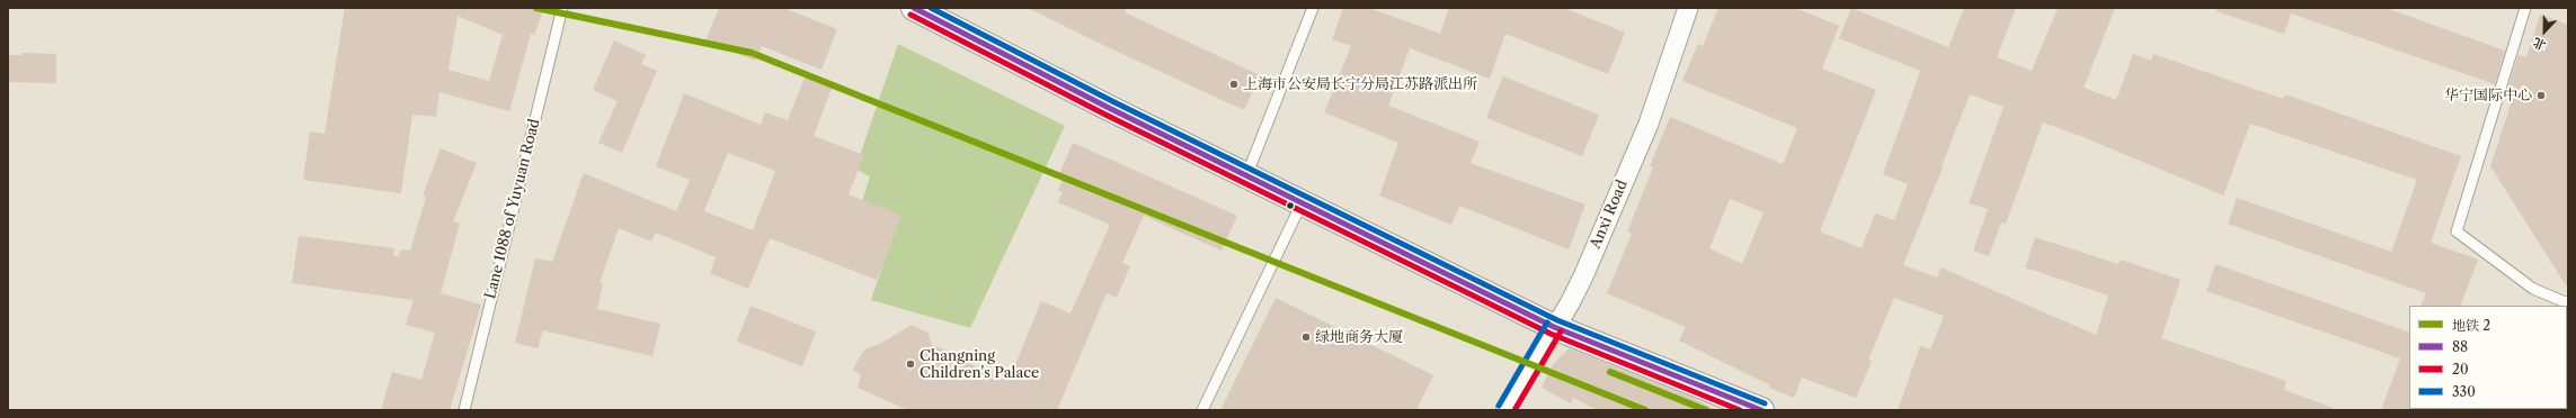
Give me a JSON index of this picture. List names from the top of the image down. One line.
{"streets":{"street":["Anxi Road"],"lane":["Lane 1088 of Yuyuan Road"]},"places":["上海市公安局长宁分局江苏路派出所","华宁国际中心","绿地商务大厦","Changning Children's Palace"],"lines":["metro line 2","transit line 88","transit line 330","transit line 20"],"legend":["地铁 2","88","20","330"],"north":"bottom"}
